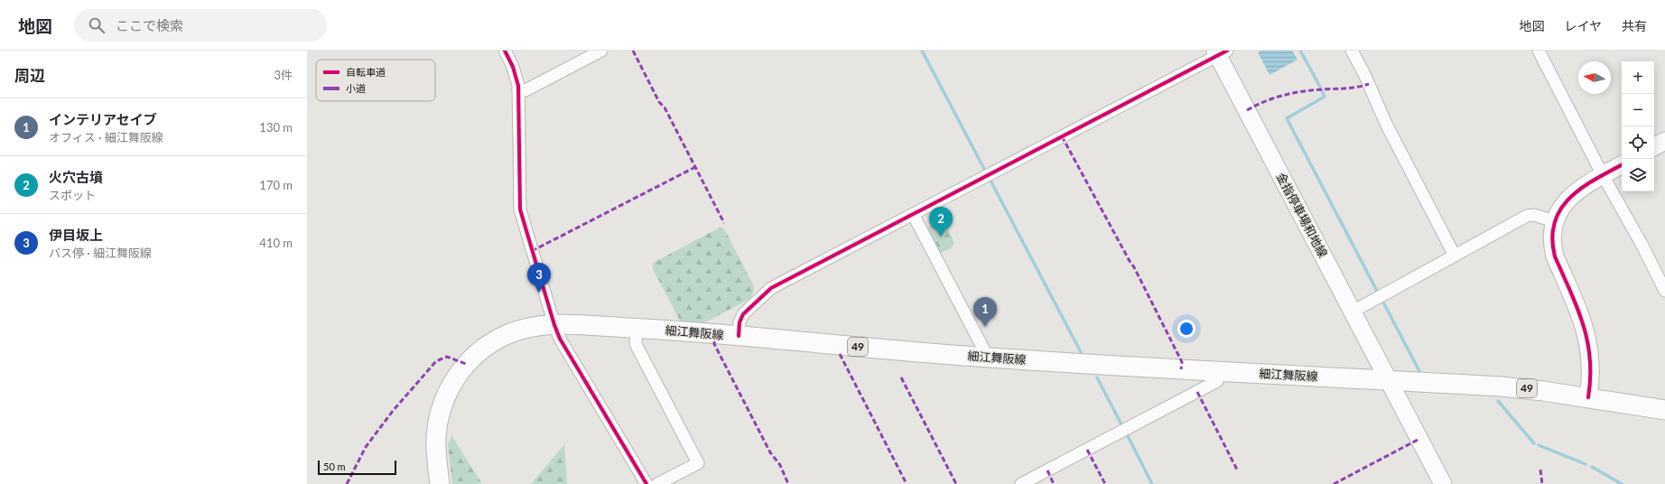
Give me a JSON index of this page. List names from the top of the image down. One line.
{"streets":{"main road":["細江舞阪線","49"],"street":["金指停車場和地線"]},"crossings":[["金指停車場和地線","細江舞阪線"]],"legend":["自転車道","小道"],"scale_bar":"50 m","north":"left","page":{"header":"地図","search":"ここで検索","nav":["地図","レイヤ","共有"],"heading":["周辺","3件"],"map_buttons":["+","−"],"list":[{"mark":"1","name":"インテリアセイブ","note":"オフィス · 細江舞阪線","value":"130 m"},{"mark":"2","name":"火穴古墳","note":"スポット","value":"170 m"},{"mark":"3","name":"伊目坂上","note":"バス停 · 細江舞阪線","value":"410 m"}],"pins":["2","3","1"],"scale":"50 m"}}
